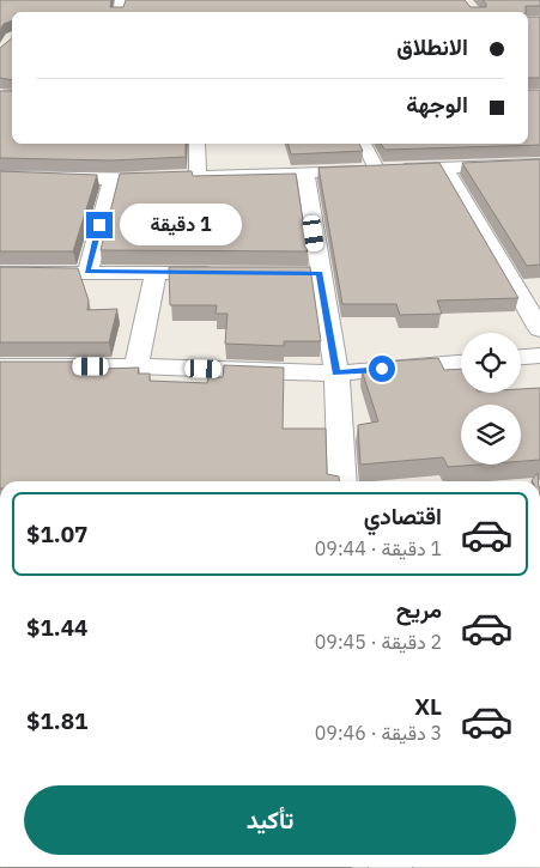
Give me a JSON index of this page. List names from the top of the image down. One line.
{"page":{"banner":["الانطلاق","الوجهة"],"bubble":"1 دقيقة","list":[{"name":"اقتصادي","note":"1 دقيقة · 09:44","value":"$1.07"},{"name":"مريح","note":"2 دقيقة · 09:45","value":"$1.44"},{"name":"XL","note":"3 دقيقة · 09:46","value":"$1.81"}],"buttons":"تأكيد"}}
